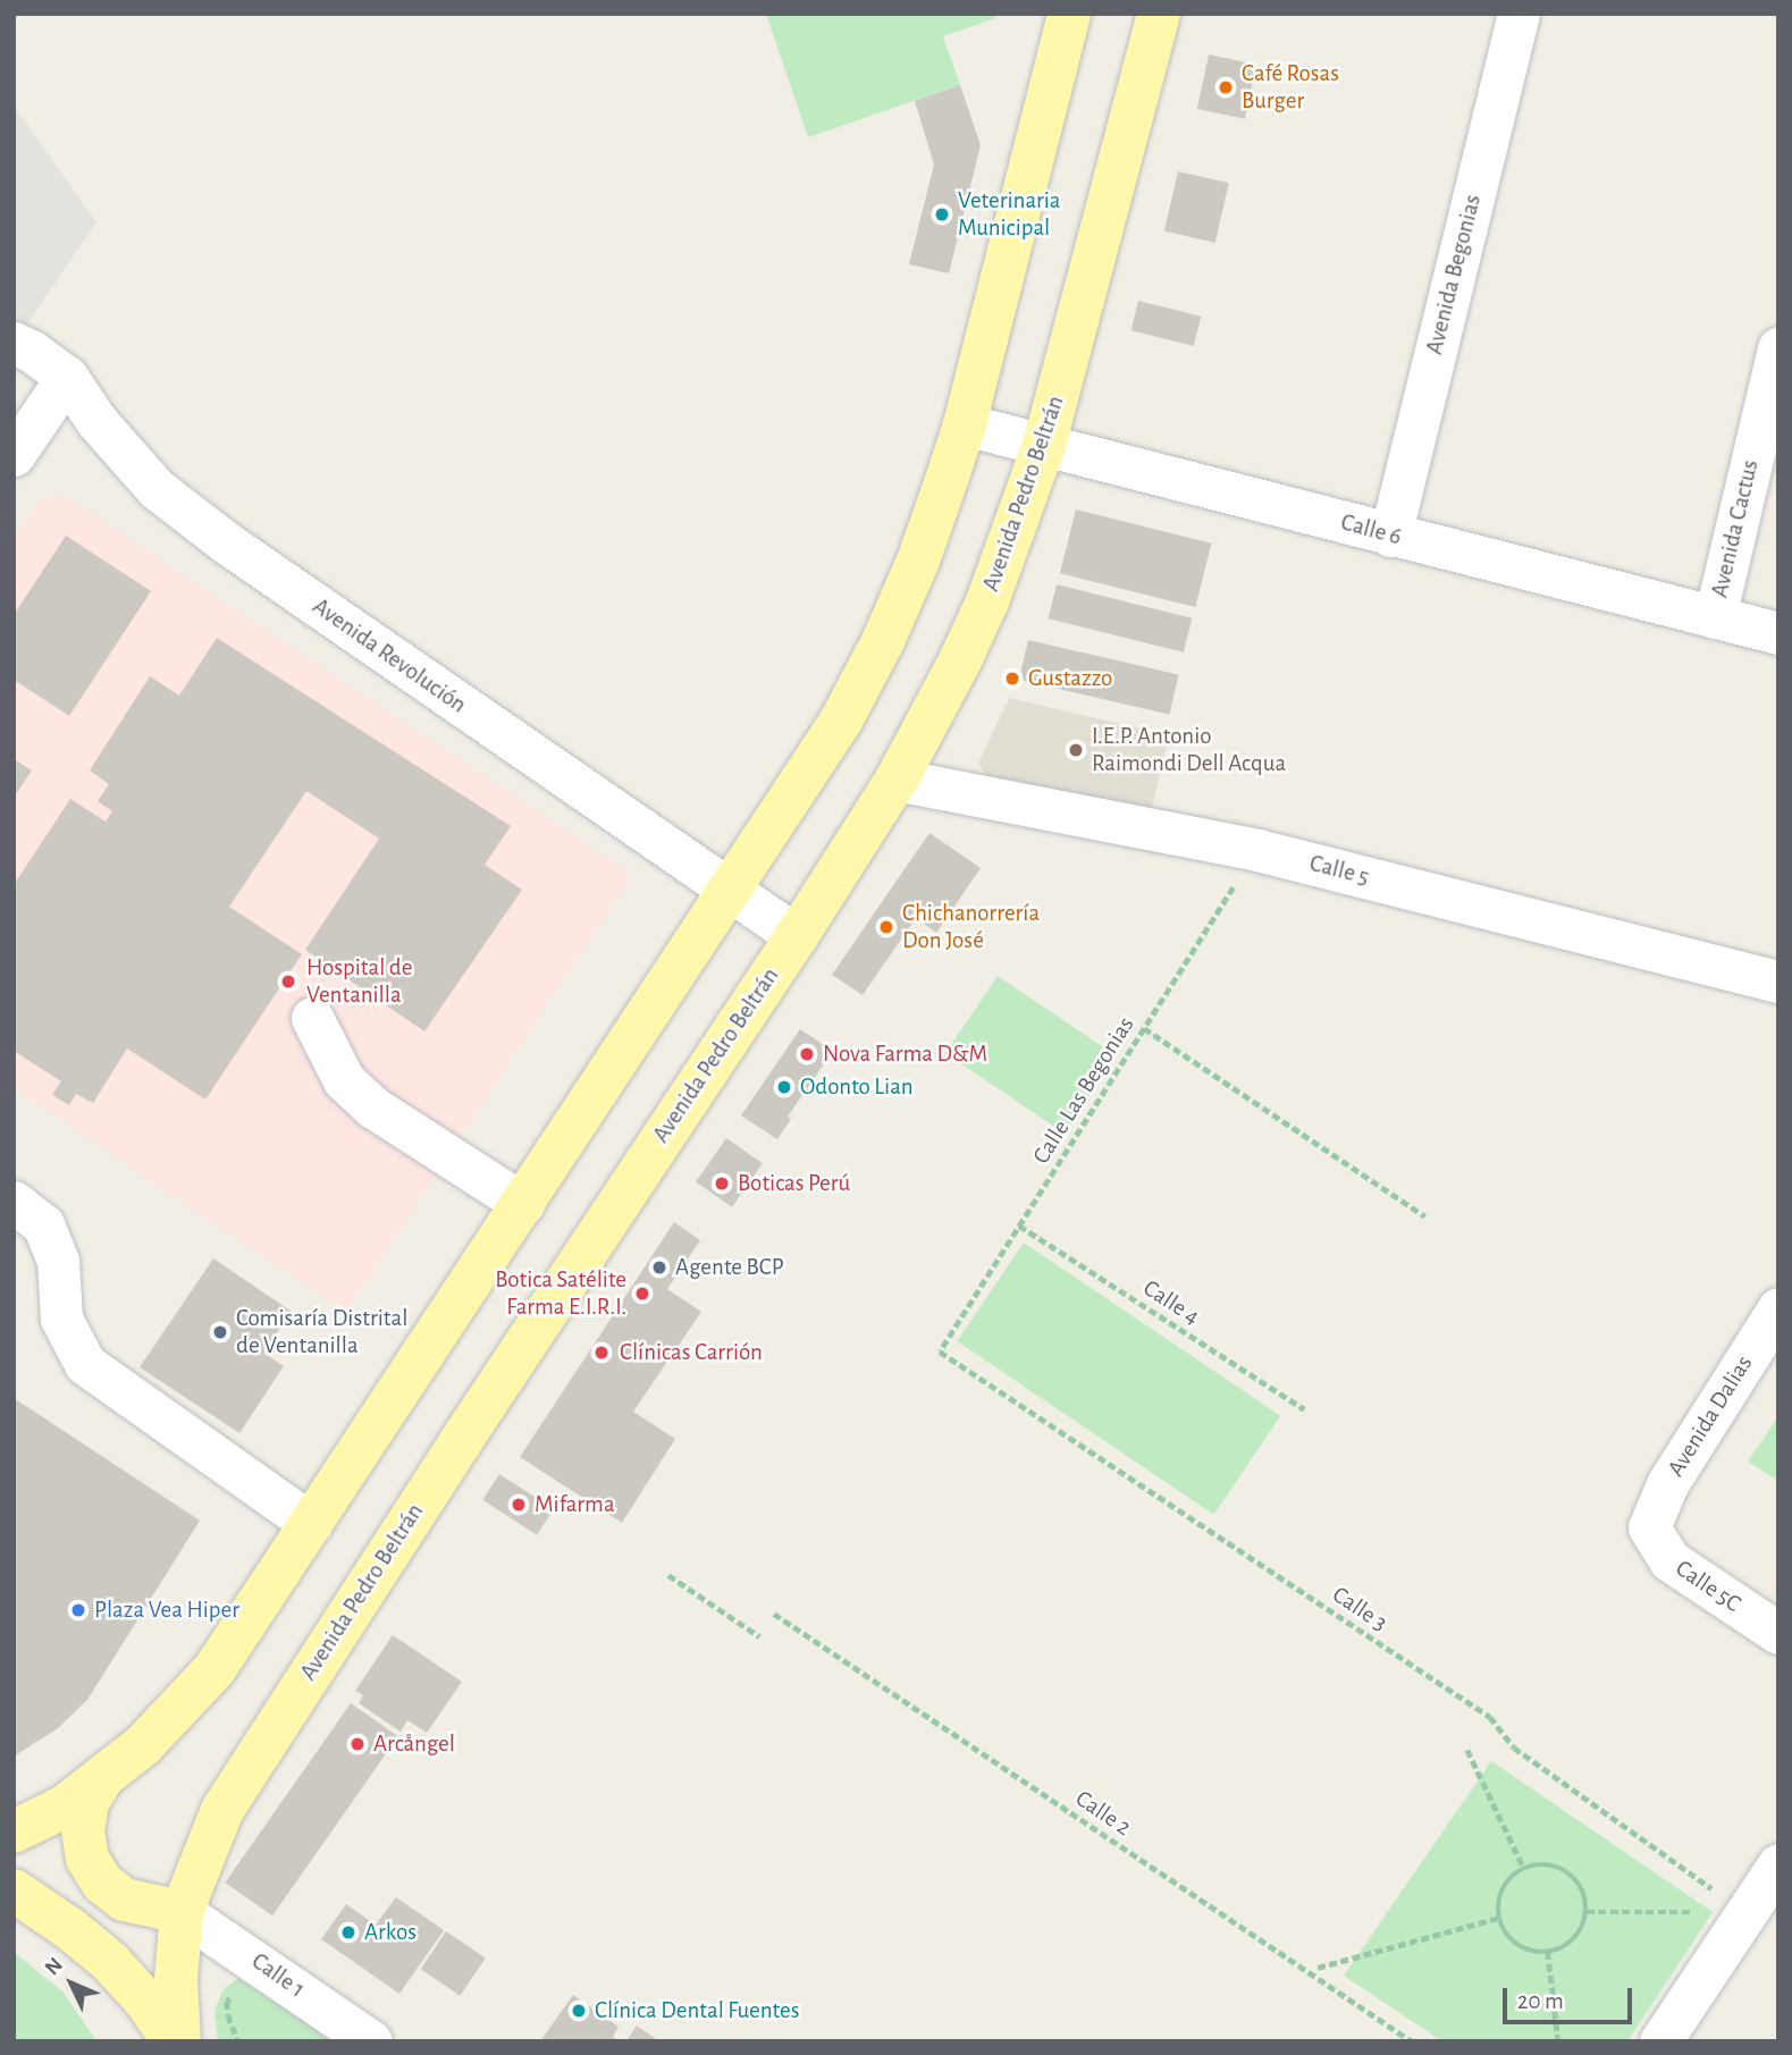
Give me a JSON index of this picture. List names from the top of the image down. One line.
{"streets":{"main road":["Avenida Pedro Beltrán"],"street":["Avenida Begonias","Avenida Cactus","Calle 6","Avenida Revolución","Calle 5","Avenida Dalias","Calle 5C","Calle 1"],"path":["Calle Las Begonias","Calle 4","Calle 3","Calle 2"]},"crossings":[["Avenida Begonias","Calle 6"],["Avenida Pedro Beltrán","Calle 6"],["Avenida Pedro Beltrán","Avenida Revolución"],["Avenida Pedro Beltrán","Calle 5"],["Avenida Pedro Beltrán","Calle 1"],["Avenida Cactus","Calle 6"],["Calle 5","Calle Las Begonias"],["Calle Las Begonias","Calle 4"],["Calle Las Begonias","Calle 3"],["Avenida Dalias","Calle 5C"]],"places":["Café Rosas Burger","Veterinaria Municipal","Gustazzo","I.E.P. Antonio Raimondi Dell Acqua","Chichanorrería Don José","Hospital de Ventanilla","Nova Farma D&M","Odonto Lian","Boticas Perú","Agente BCP","Botica Satélite Farma E.I.R.I.","Comisaría Distrital de Ventanilla","Clínicas Carrión","Mifarma","Plaza Vea Hiper","Arcångel","Arkos","Clínica Dental Fuentes"],"scale_bar":"20 m","north":"top left"}
